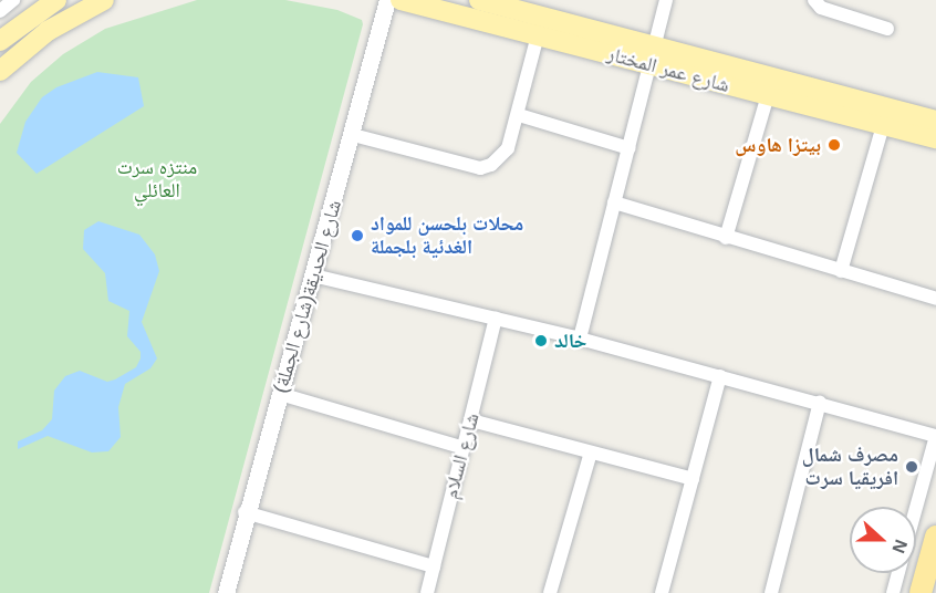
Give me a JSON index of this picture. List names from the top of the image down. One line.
{"streets":{"main road":["شارع عمر المختار"],"street":["شارع الحديقة(شارع الجملة)","شارع السلام"]},"parks":["منتزه سرت العائلي"],"places":["بيتزا هاوس","محلات بلحسن للمواد الغدئية بلجملة","خالد","مصرف شمال افريقيا سرت"],"north":"right"}
